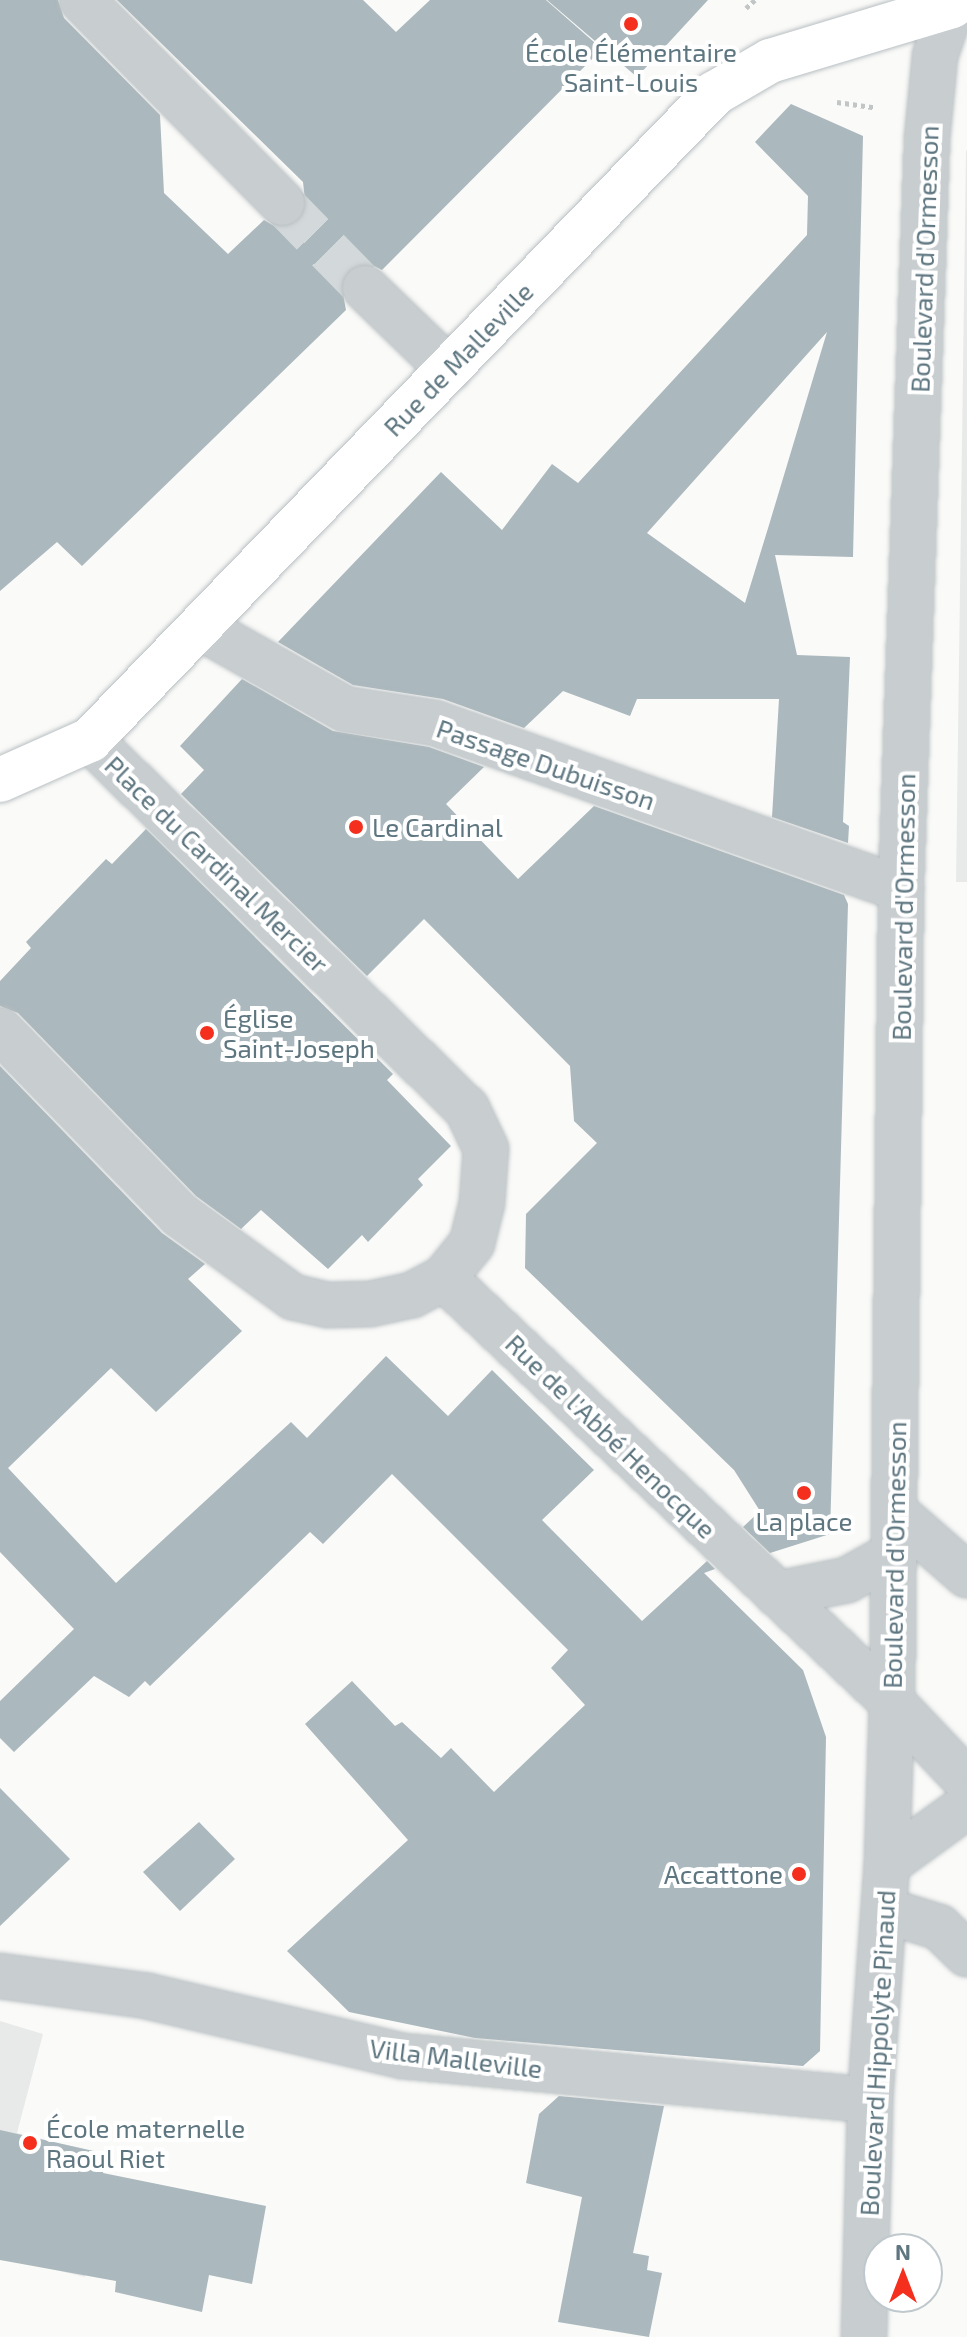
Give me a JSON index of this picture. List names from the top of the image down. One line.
{"streets":{"main road":["Rue de Malleville"],"street":["Boulevard d'Ormesson","Passage Dubuisson","Place du Cardinal Mercier","Rue de l'Abbé Henocque","Boulevard Hippolyte Pinaud","Villa Malleville"]},"crossings":[["Boulevard d'Ormesson","Rue de Malleville"],["Boulevard d'Ormesson","Passage Dubuisson"],["Boulevard d'Ormesson","Rue de l'Abbé Henocque"],["Boulevard d'Ormesson","Boulevard Hippolyte Pinaud"],["Rue de Malleville","Passage Dubuisson"],["Rue de Malleville","Place du Cardinal Mercier"],["Place du Cardinal Mercier","Rue de l'Abbé Henocque"],["Rue de l'Abbé Henocque","Boulevard Hippolyte Pinaud"],["Boulevard Hippolyte Pinaud","Villa Malleville"]],"places":["École Élémentaire Saint-Louis","Le Cardinal","Église Saint-Joseph","La place","Accattone","École maternelle Raoul Riet"],"north":"top"}
